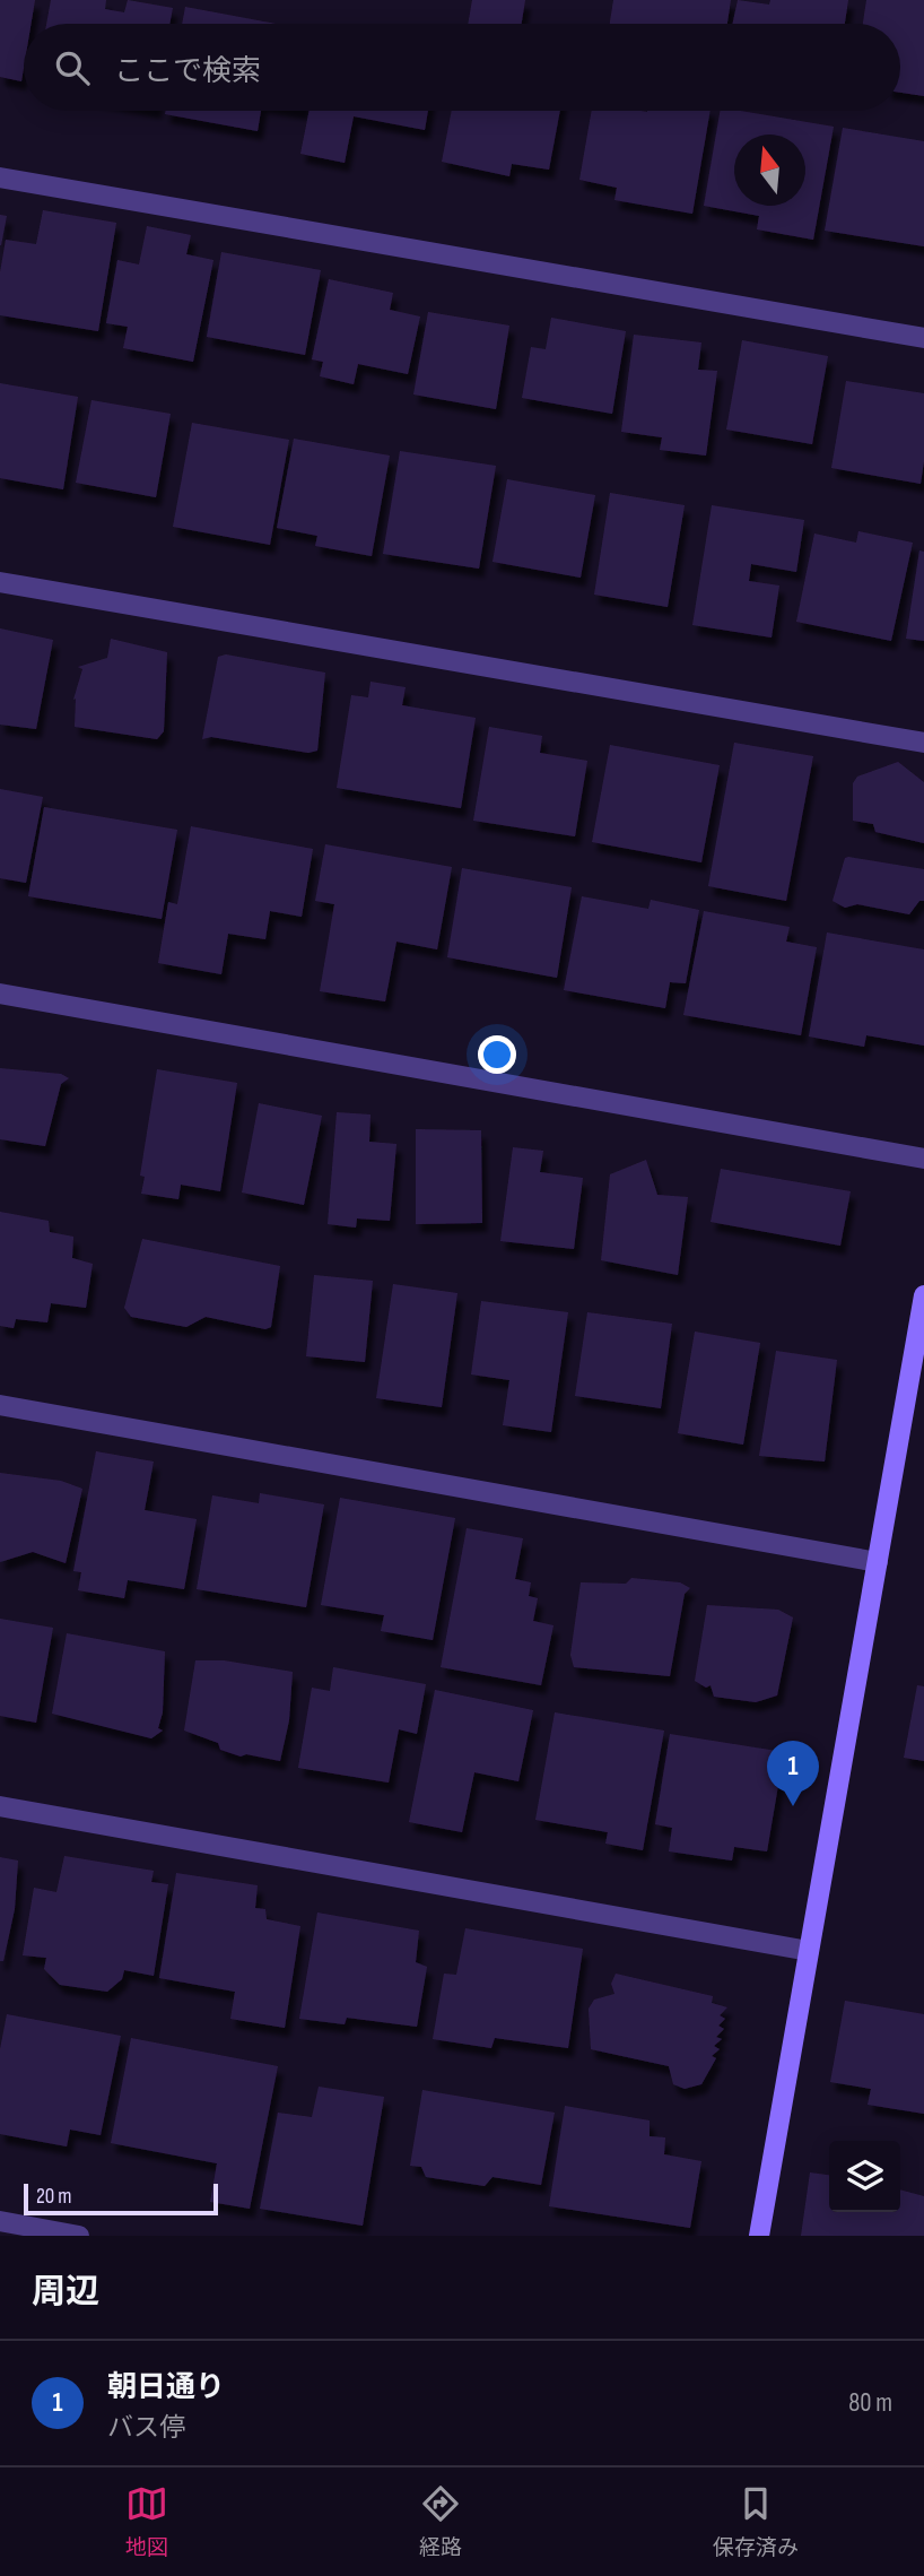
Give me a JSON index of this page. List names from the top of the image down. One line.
{"scale_bar":"20 m","north":"top","page":{"search":"ここで検索","pins":"1","scale":"20 m","heading":"周辺","list":[{"mark":"1","name":"朝日通り","note":"バス停","value":"80 m"}],"nav":["地図","経路","保存済み"]}}
